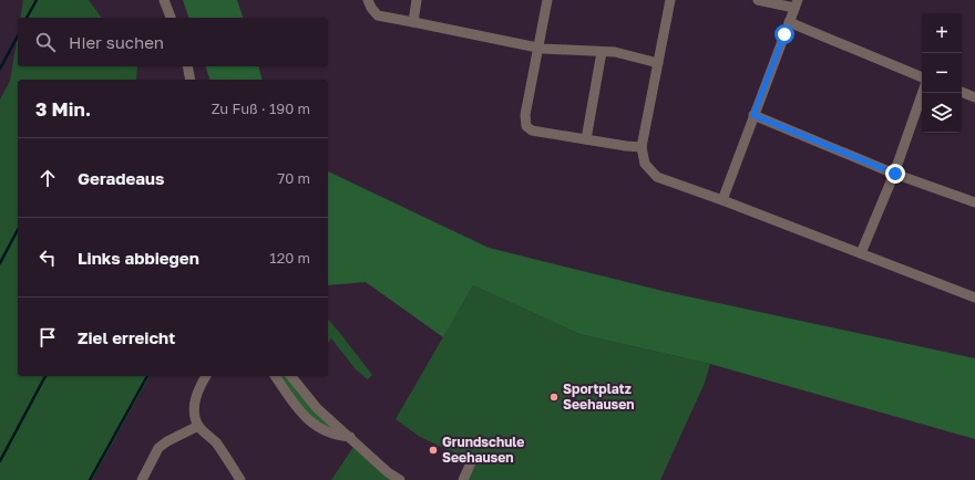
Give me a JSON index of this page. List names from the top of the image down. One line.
{"places":["Sportplatz Seehausen","Grundschule Seehausen"],"page":{"map_buttons":["+","−"],"search":"Hier suchen","heading":["3 Min.","Zu Fuß · 190 m"],"list":[["Geradeaus","70 m"],["Links abbiegen","120 m"],"Ziel erreicht"]}}
